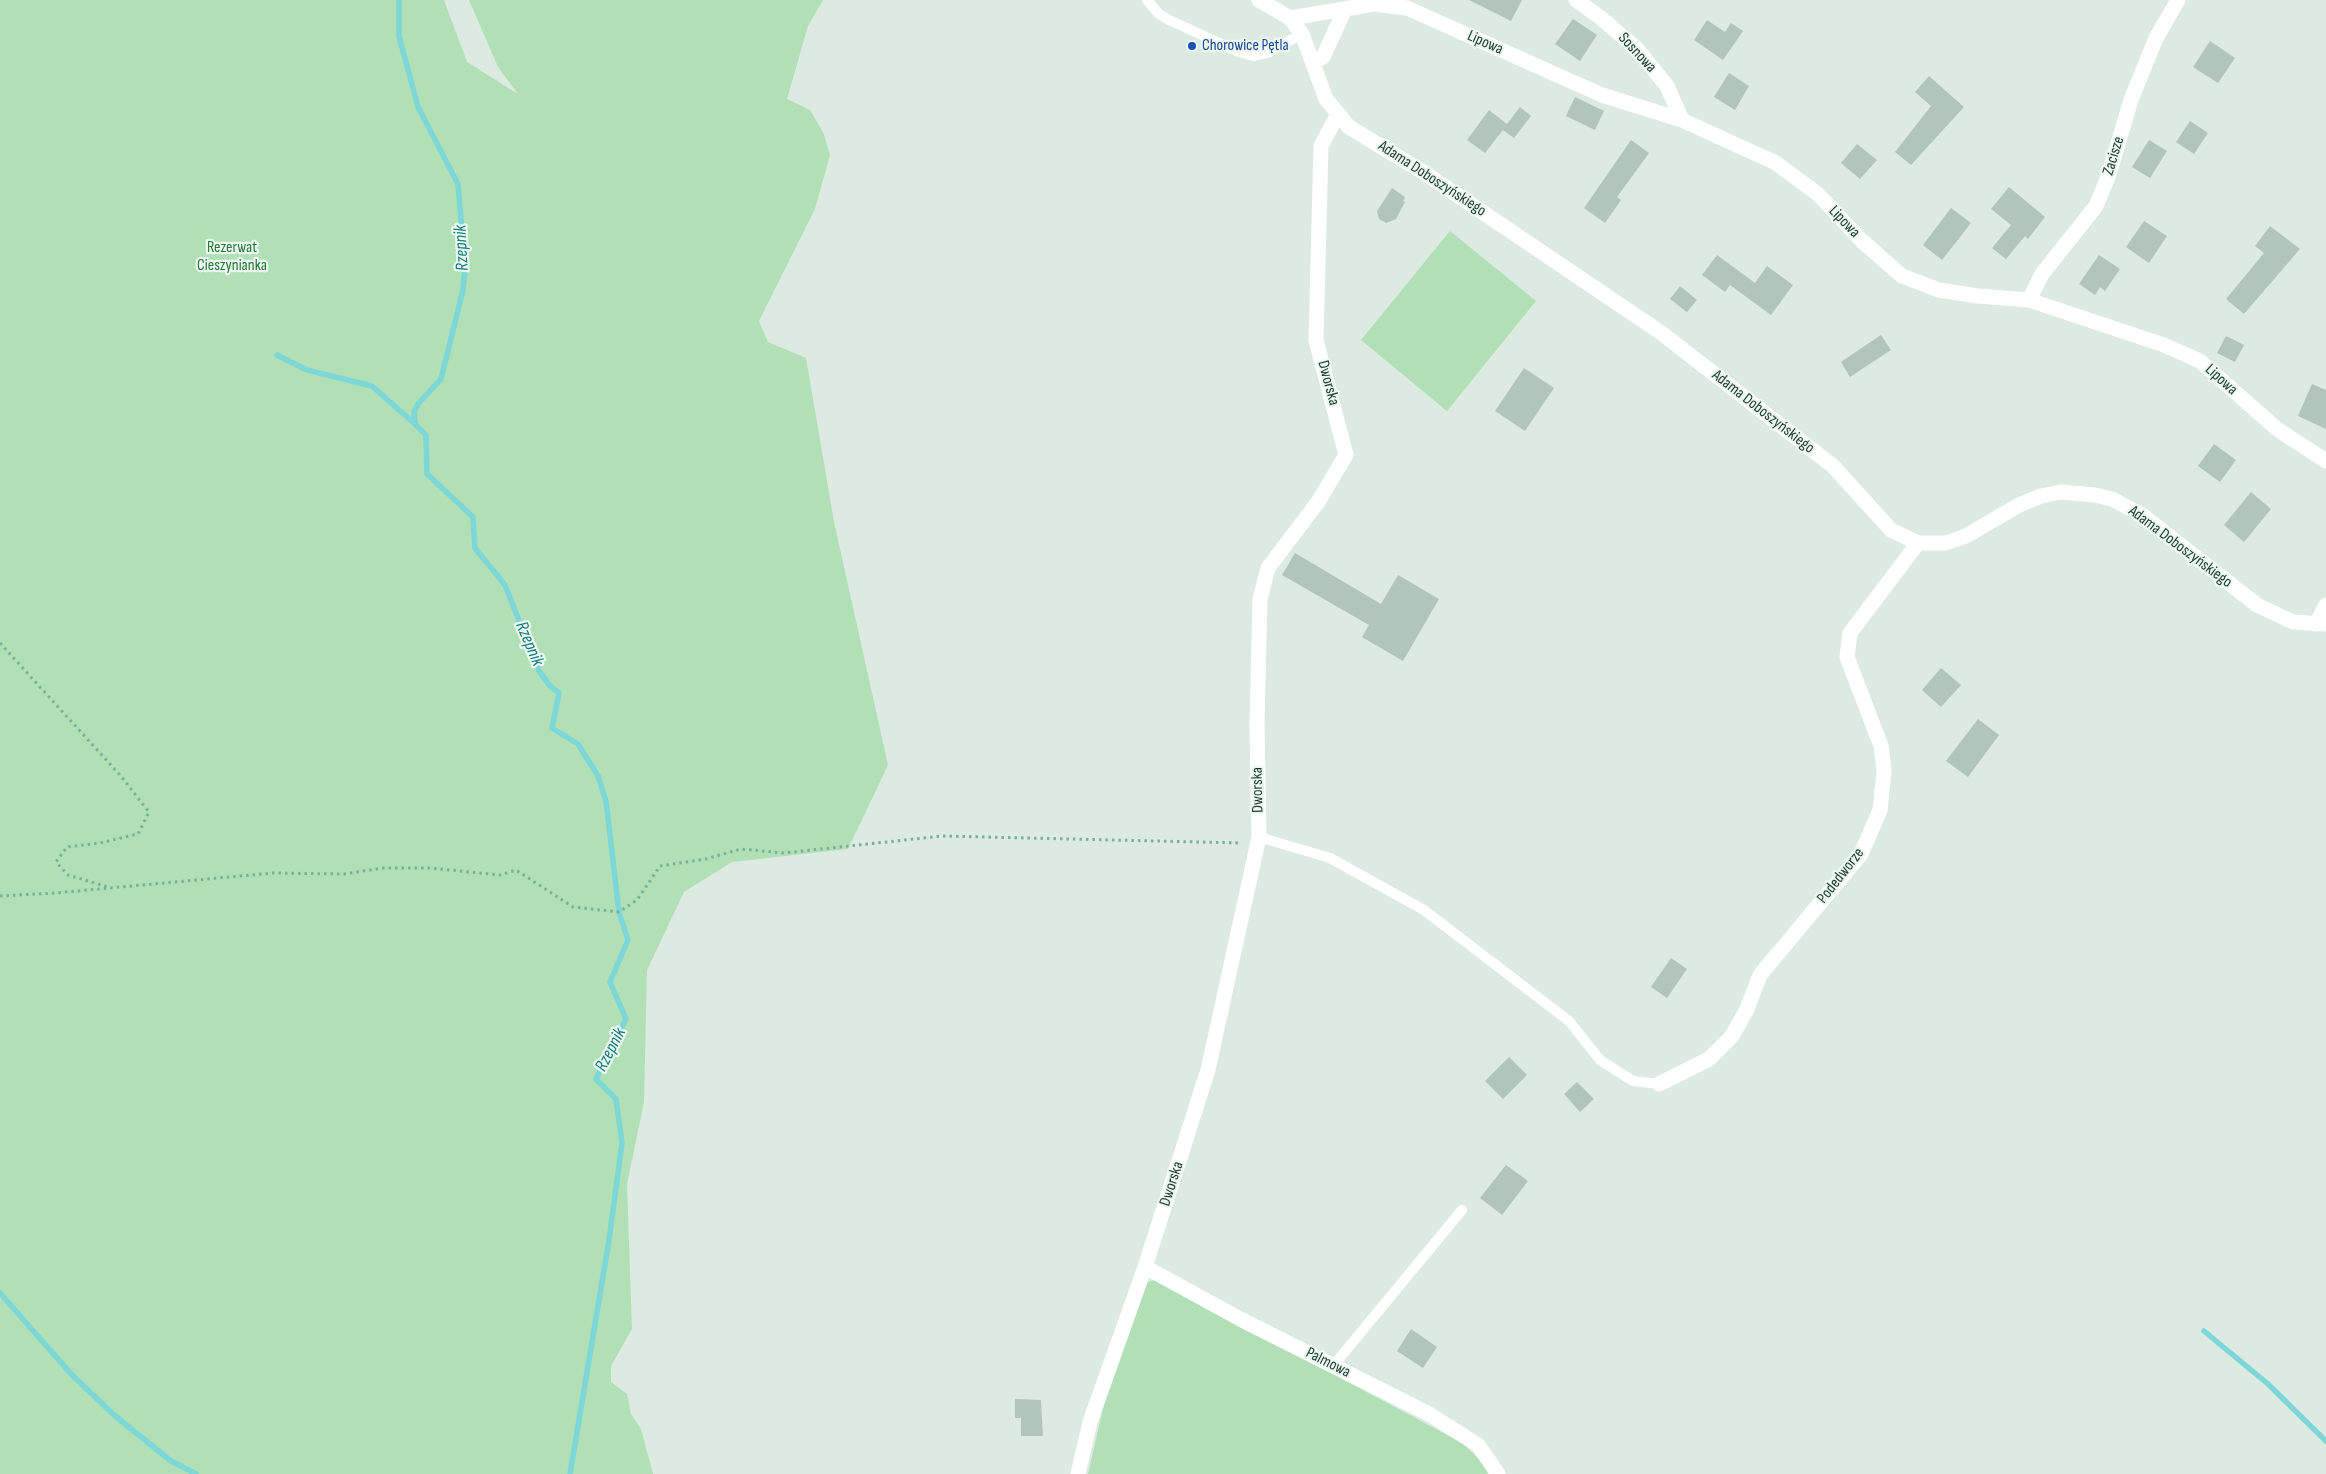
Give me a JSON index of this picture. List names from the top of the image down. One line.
{"streets":{"street":["Lipowa","Sosnowa","Zacisze","Adama Doboszyńskiego","Dworska","Podedworze","Palmowa"]},"crossings":[["Lipowa","Sosnowa"],["Lipowa","Zacisze"],["Lipowa","Adama Doboszyńskiego"],["Adama Doboszyńskiego","Dworska"],["Adama Doboszyńskiego","Podedworze"],["Dworska","Palmowa"]],"water":["Rzepnik"],"parks":["Rezerwat Cieszynianka"],"places":["Chorowice Pętla"]}
